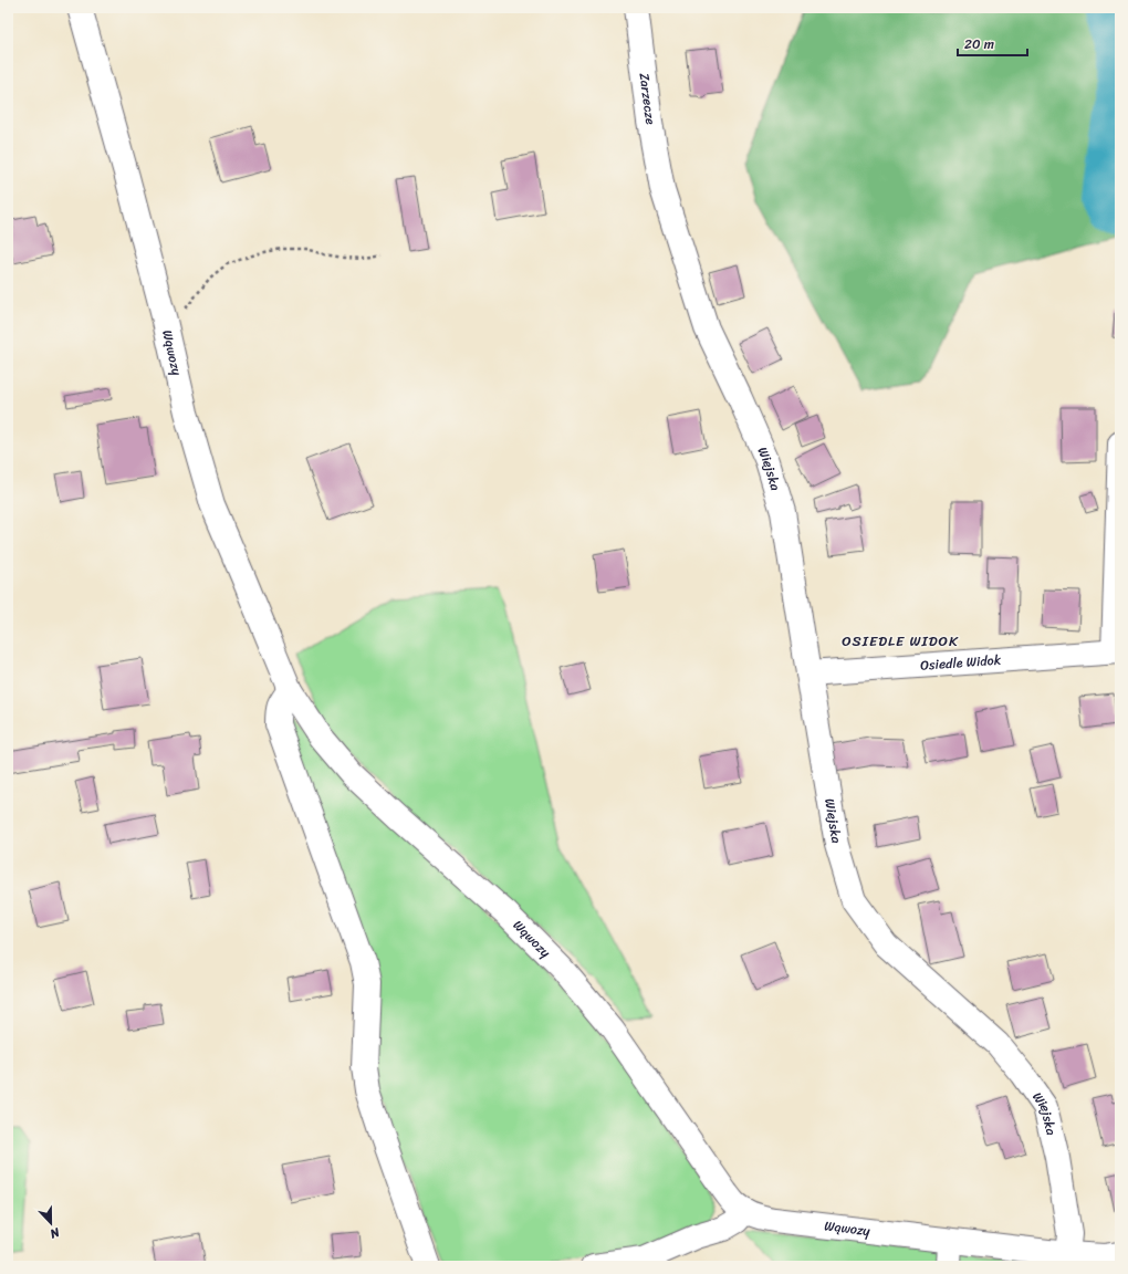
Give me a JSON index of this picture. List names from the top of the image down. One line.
{"streets":{"street":["Zarzecze","Wąwozy","Wiejska","Osiedle Widok"]},"crossings":[["Zarzecze","Wiejska"],["Wiejska","Osiedle Widok"]],"districts":["OSIEDLE WIDOK"],"scale_bar":"20 m","north":"bottom"}
